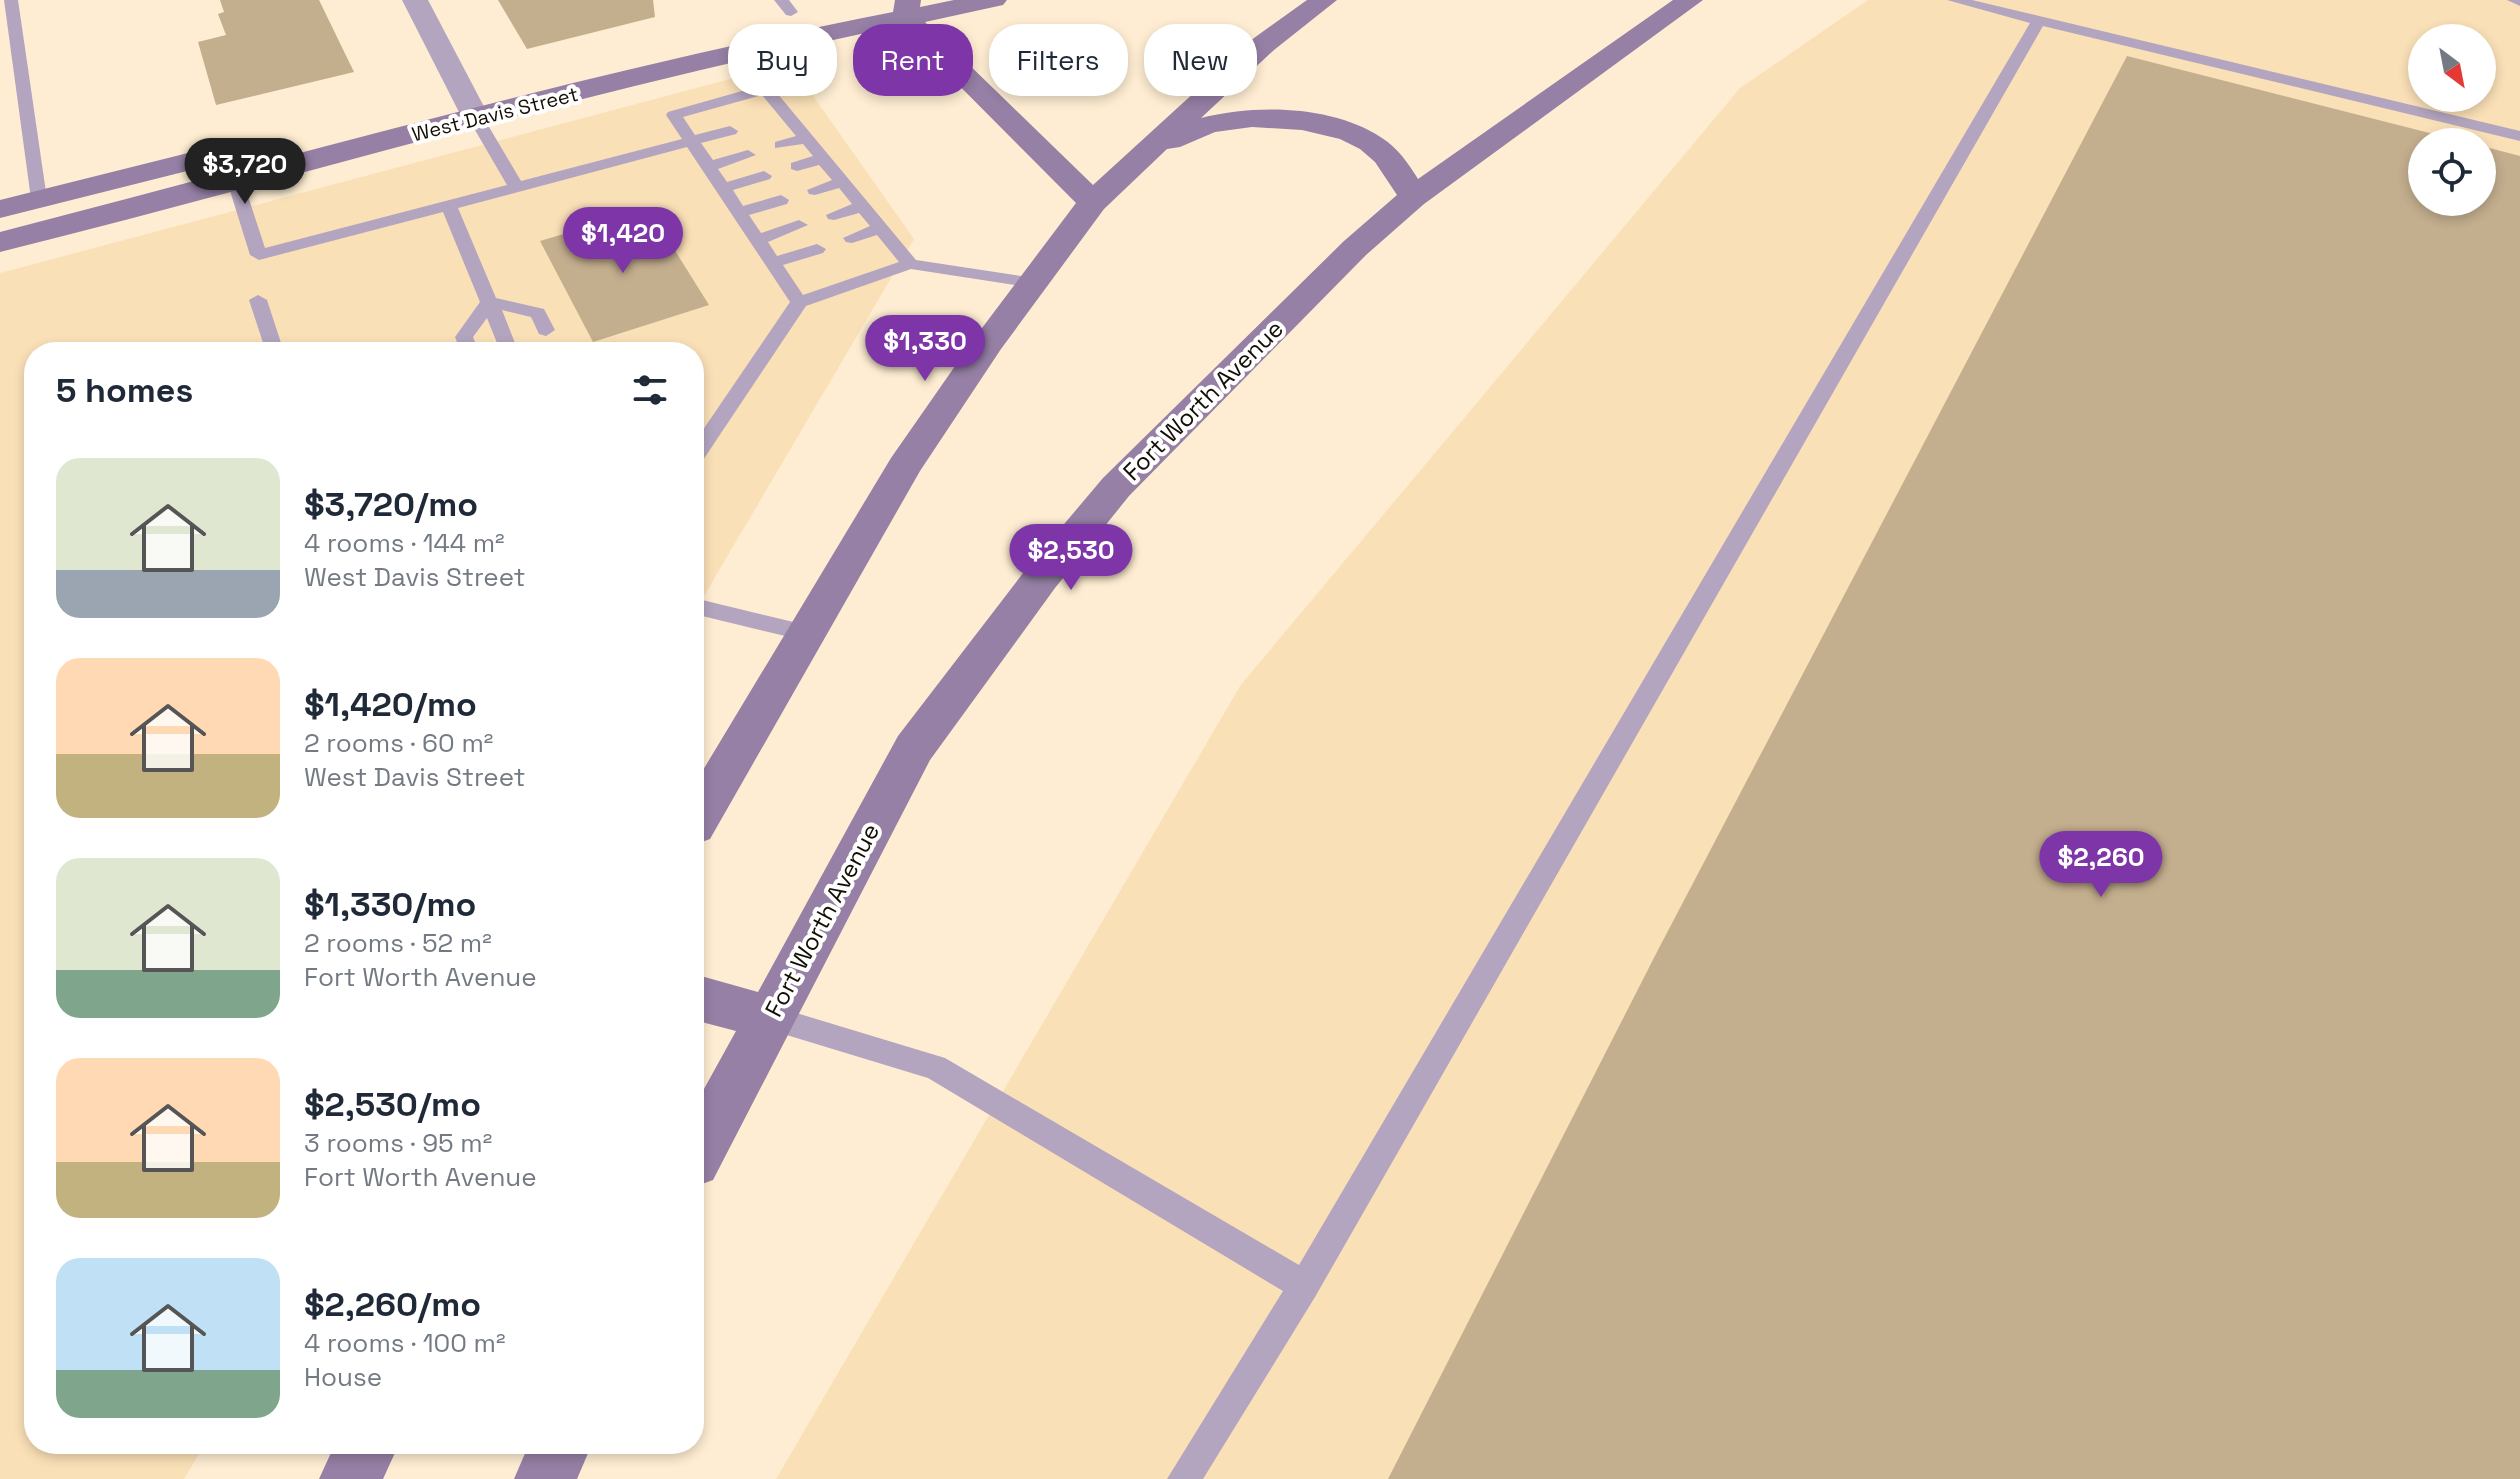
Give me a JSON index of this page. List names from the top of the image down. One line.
{"streets":{"main road":["West Davis Street","Fort Worth Avenue"]},"north":"bottom right","page":{"chip":["Buy","Rent","Filters","New"],"price":["$3,720","$1,420","$1,330","$2,530","$2,260"],"heading":"5 homes","list":[{"name":"$3,720/mo","note":"4 rooms · 144 m² · West Davis Street"},{"name":"$1,420/mo","note":"2 rooms · 60 m² · West Davis Street"},{"name":"$1,330/mo","note":"2 rooms · 52 m² · Fort Worth Avenue"},{"name":"$2,530/mo","note":"3 rooms · 95 m² · Fort Worth Avenue"},{"name":"$2,260/mo","note":"4 rooms · 100 m² · House"}]}}
